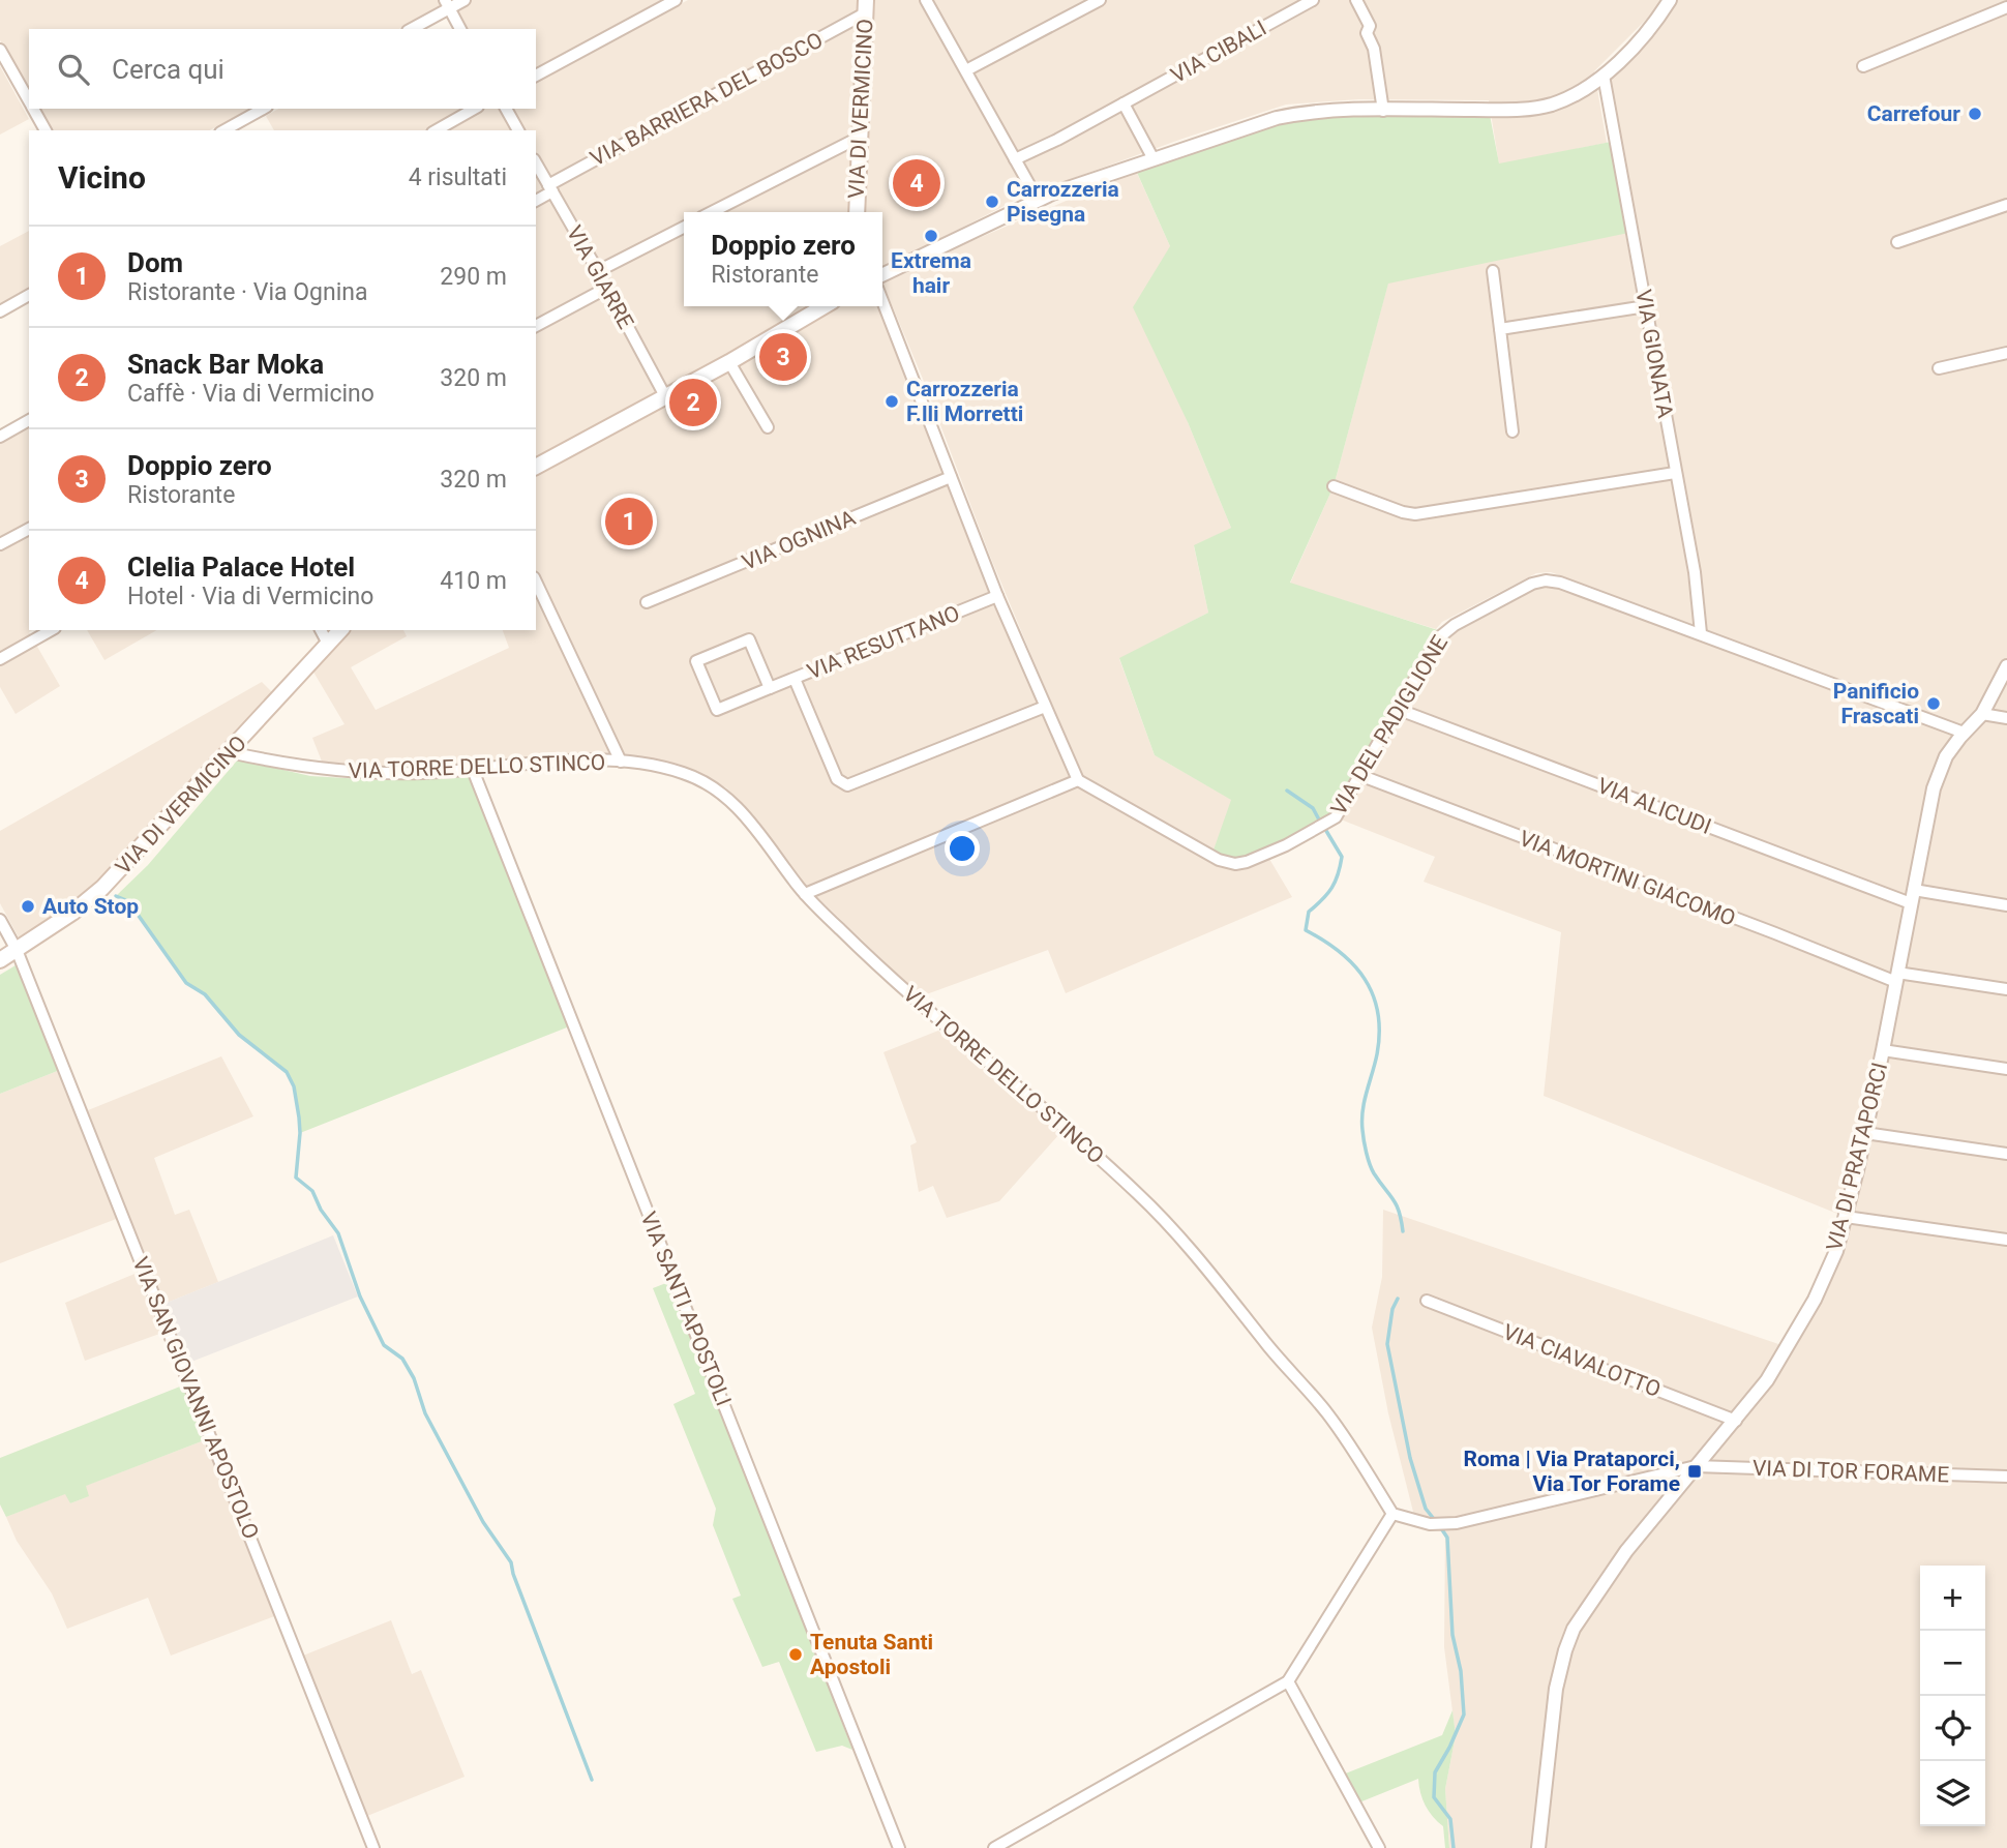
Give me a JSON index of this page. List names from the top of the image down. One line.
{"streets":{"main road":["VIA DI VERMICINO"],"street":["VIA CIBALI","VIA BARRIERA DEL BOSCO","VIA GIARRE","VIA GIONATA","VIA OGNINA","VIA RESUTTANO","VIA DEL PADIGLIONE","VIA TORRE DELLO STINCO","VIA ALICUDI","VIA MORTINI GIACOMO","VIA DI PRATAPORCI","VIA SANTI APOSTOLI","VIA CIAVALOTTO","VIA SAN GIOVANNI APOSTOLO","VIA DI TOR FORAME"]},"crossings":[["VIA BARRIERA DEL BOSCO","VIA DI VERMICINO"],["VIA BARRIERA DEL BOSCO","VIA GIARRE"],["VIA DI VERMICINO","VIA TORRE DELLO STINCO"],["VIA DI VERMICINO","VIA SAN GIOVANNI APOSTOLO"],["VIA GIONATA","VIA DEL PADIGLIONE"],["VIA DEL PADIGLIONE","VIA ALICUDI"],["VIA DEL PADIGLIONE","VIA MORTINI GIACOMO"],["VIA DEL PADIGLIONE","VIA DI PRATAPORCI"],["VIA TORRE DELLO STINCO","VIA SANTI APOSTOLI"],["VIA ALICUDI","VIA DI PRATAPORCI"],["VIA MORTINI GIACOMO","VIA DI PRATAPORCI"],["VIA DI PRATAPORCI","VIA CIAVALOTTO"],["VIA DI PRATAPORCI","VIA DI TOR FORAME"]],"places":{"other":["Carrefour","Carrozzeria Pisegna","Extrema hair","Carrozzeria F.lli Morretti","Panificio Frascati","Auto Stop","Tenuta Santi Apostoli"],"transit":["Roma | Via Prataporci, Via Tor Forame"]},"page":{"search":"Cerca qui","heading":["Vicino","4 risultati"],"pins":["4","3","2","1"],"popup":["Doppio zero","Ristorante"],"list":[{"mark":"1","name":"Dom","note":"Ristorante · Via Ognina","value":"290 m"},{"mark":"2","name":"Snack Bar Moka","note":"Caffè · Via di Vermicino","value":"320 m"},{"mark":"3","name":"Doppio zero","note":"Ristorante","value":"320 m"},{"mark":"4","name":"Clelia Palace Hotel","note":"Hotel · Via di Vermicino","value":"410 m"}],"map_buttons":["+","−"]}}
